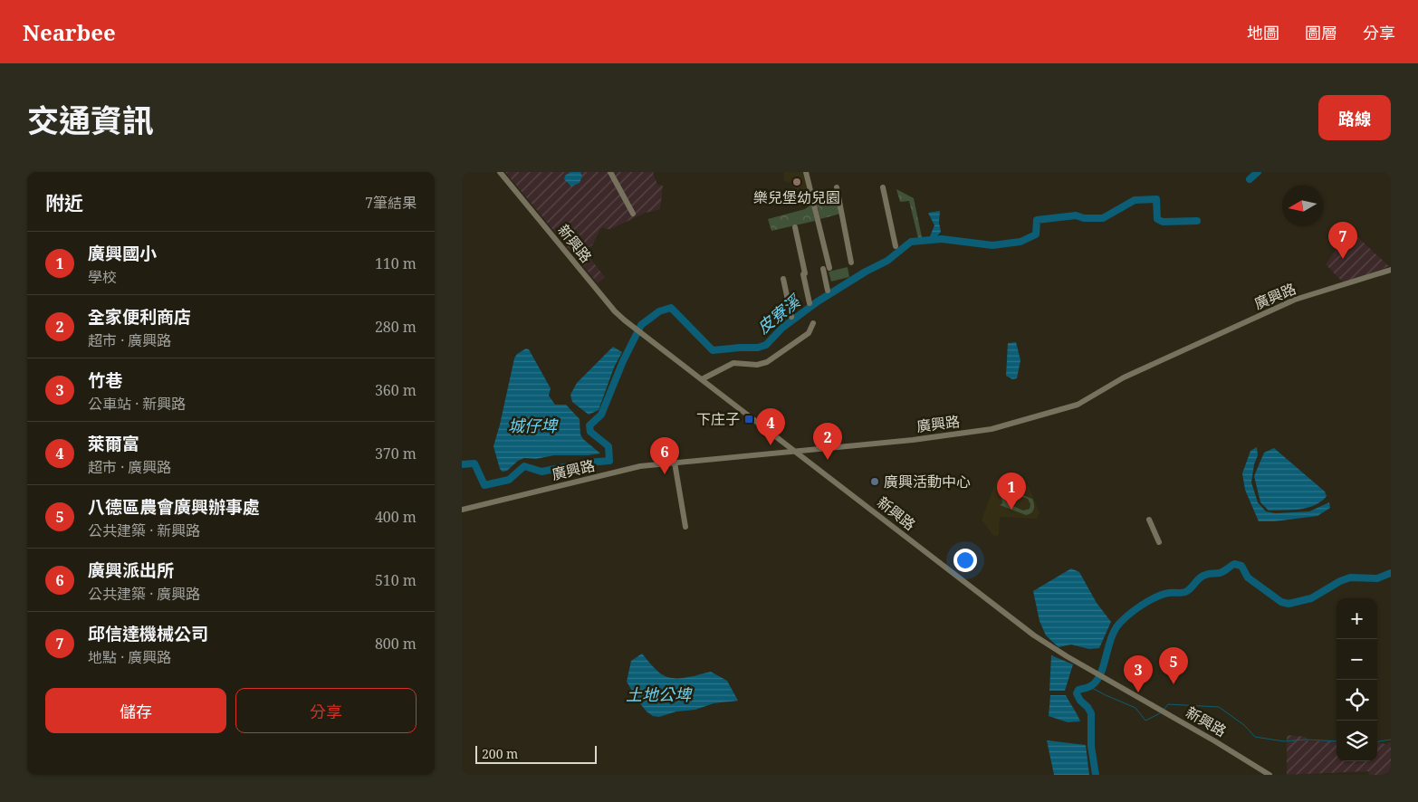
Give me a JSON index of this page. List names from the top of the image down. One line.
{"streets":{"street":["新興路","廣興路"]},"crossings":[["新興路","廣興路"]],"water":["皮寮溪","城仔埤","土地公埤"],"places":{"other":["樂兒堡幼兒園","廣興活動中心"],"transit":["下庄子"]},"scale_bar":"200 m","north":"left","page":{"header":"Nearbee","nav":["地圖","圖層","分享"],"title":"交通資訊","buttons":["路線",["儲存","分享"]],"heading":["附近","7筆結果"],"pins":["7","4","2","6","1","5","3"],"list":[{"mark":"1","name":"廣興國小","note":"學校","value":"110 m"},{"mark":"2","name":"全家便利商店","note":"超市 · 廣興路","value":"280 m"},{"mark":"3","name":"竹巷","note":"公車站 · 新興路","value":"360 m"},{"mark":"4","name":"萊爾富","note":"超市 · 廣興路","value":"370 m"},{"mark":"5","name":"八德區農會廣興辦事處","note":"公共建築 · 新興路","value":"400 m"},{"mark":"6","name":"廣興派出所","note":"公共建築 · 廣興路","value":"510 m"},{"mark":"7","name":"邱信達機械公司","note":"地點 · 廣興路","value":"800 m"}],"map_buttons":["+","−"],"scale":"200 m"}}
